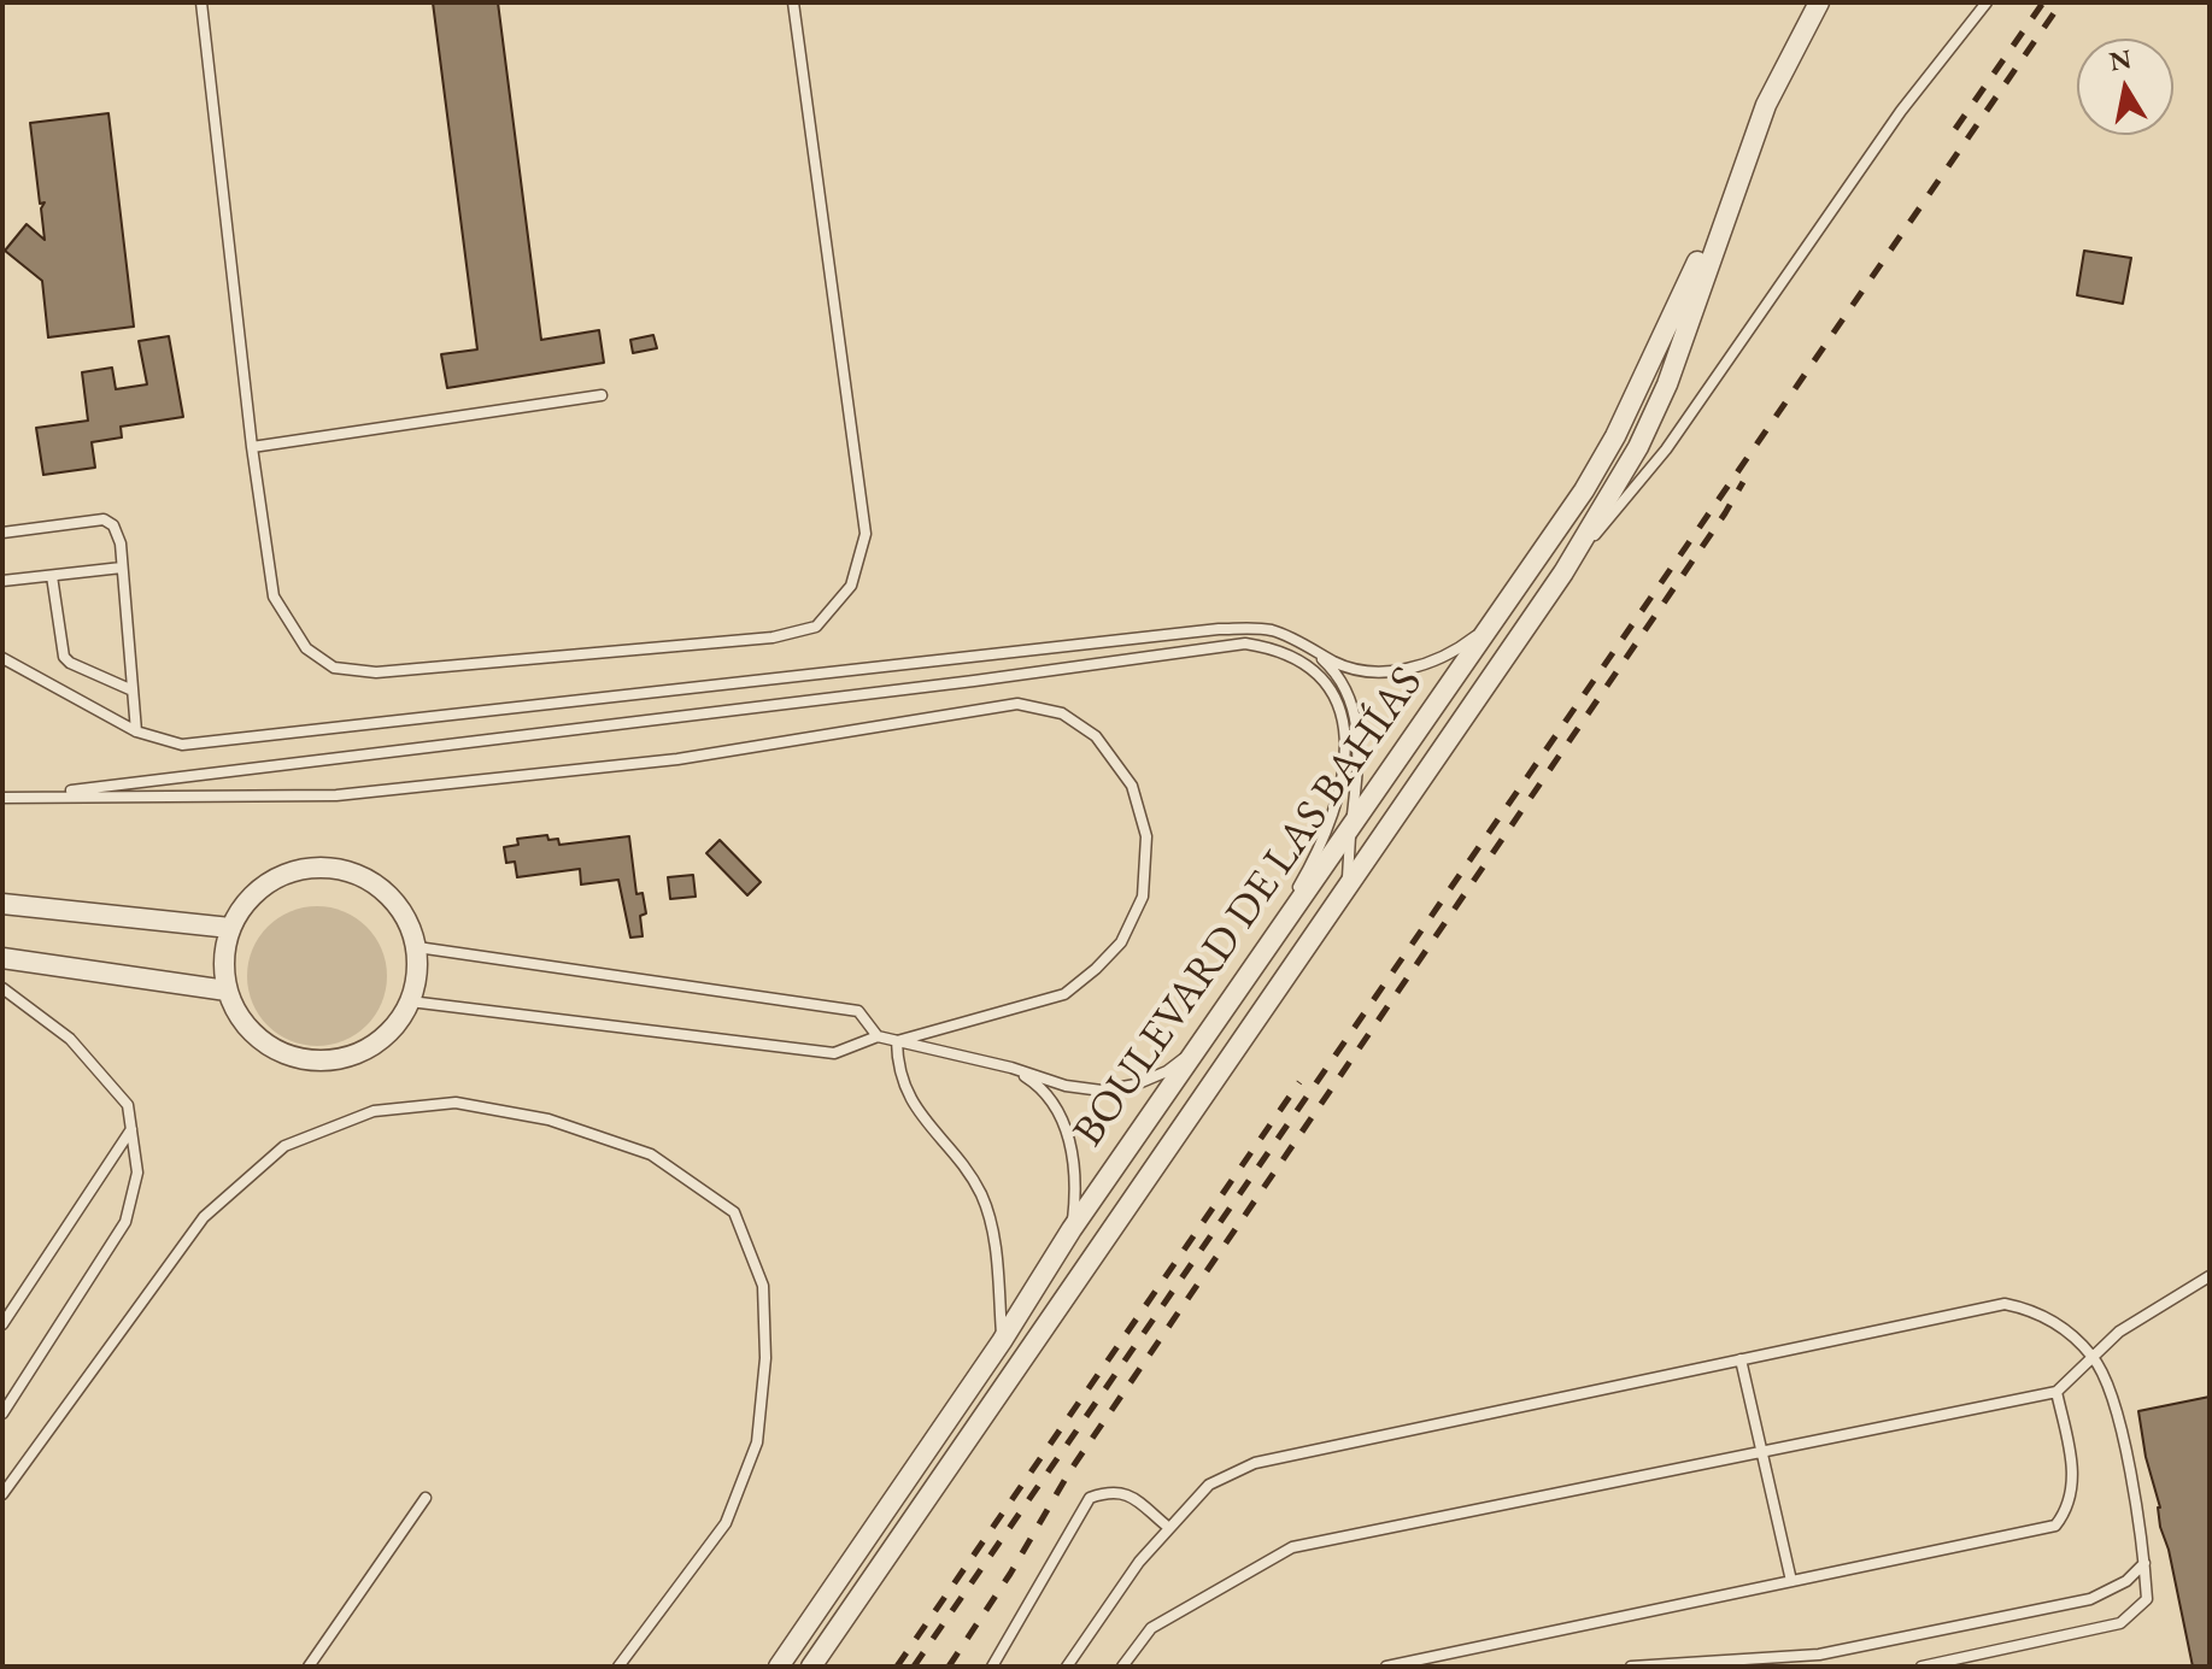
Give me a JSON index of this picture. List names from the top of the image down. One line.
{"streets":{"street":["BOULEVARD DE LAS BAHÍAS"]},"north":"top"}
